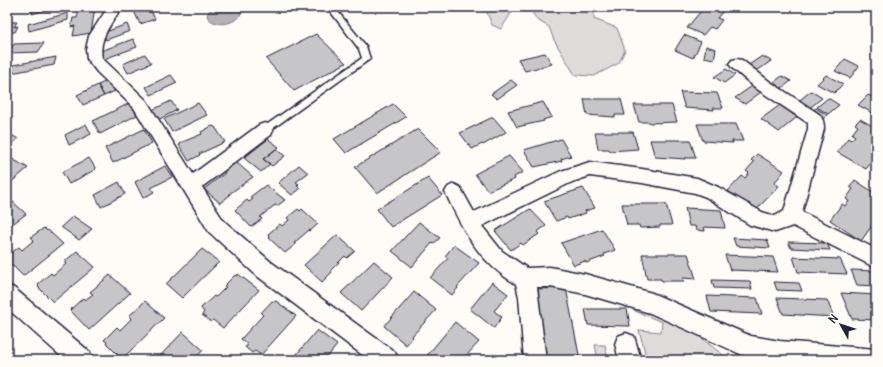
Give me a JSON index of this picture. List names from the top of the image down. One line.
{"north":"top left"}
